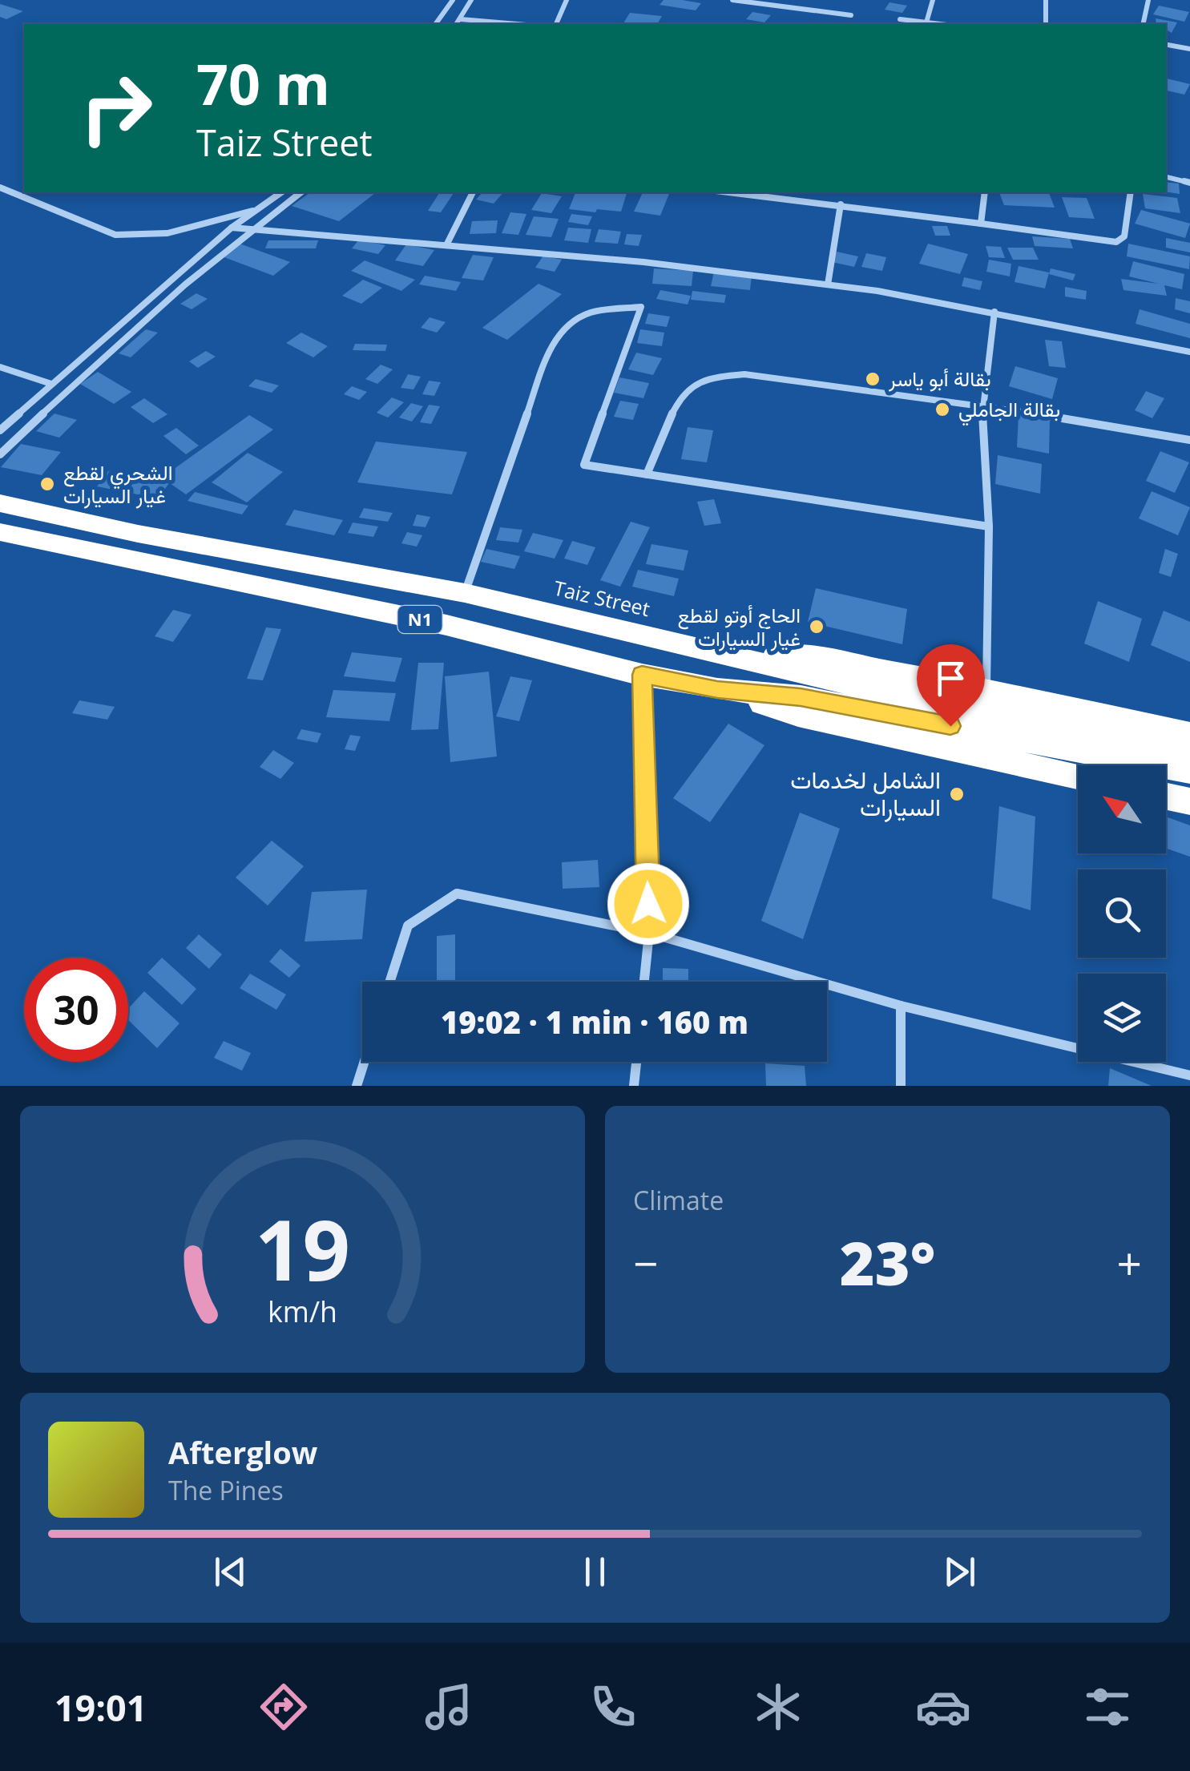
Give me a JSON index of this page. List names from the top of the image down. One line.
{"streets":{"highway":["Taiz Street","N1"]},"crossings":[["Taiz Street","N1"]],"places":["بقالة أبو ياسر","بقالة الجاملي","الشحري لقطع غيار السيارات","الحاج أوتو لقطع غيار السيارات","الشامل لخدمات السيارات"],"north":"top left","page":{"turn":["70 m","Taiz Street"],"limit":"30","trip":"19:02 · 1 min · 160 m","tile":"Climate","heat":["−","23°","+"],"song":["Afterglow","The Pines"],"tabs":"19:01","gauge":["19","km/h"]}}
